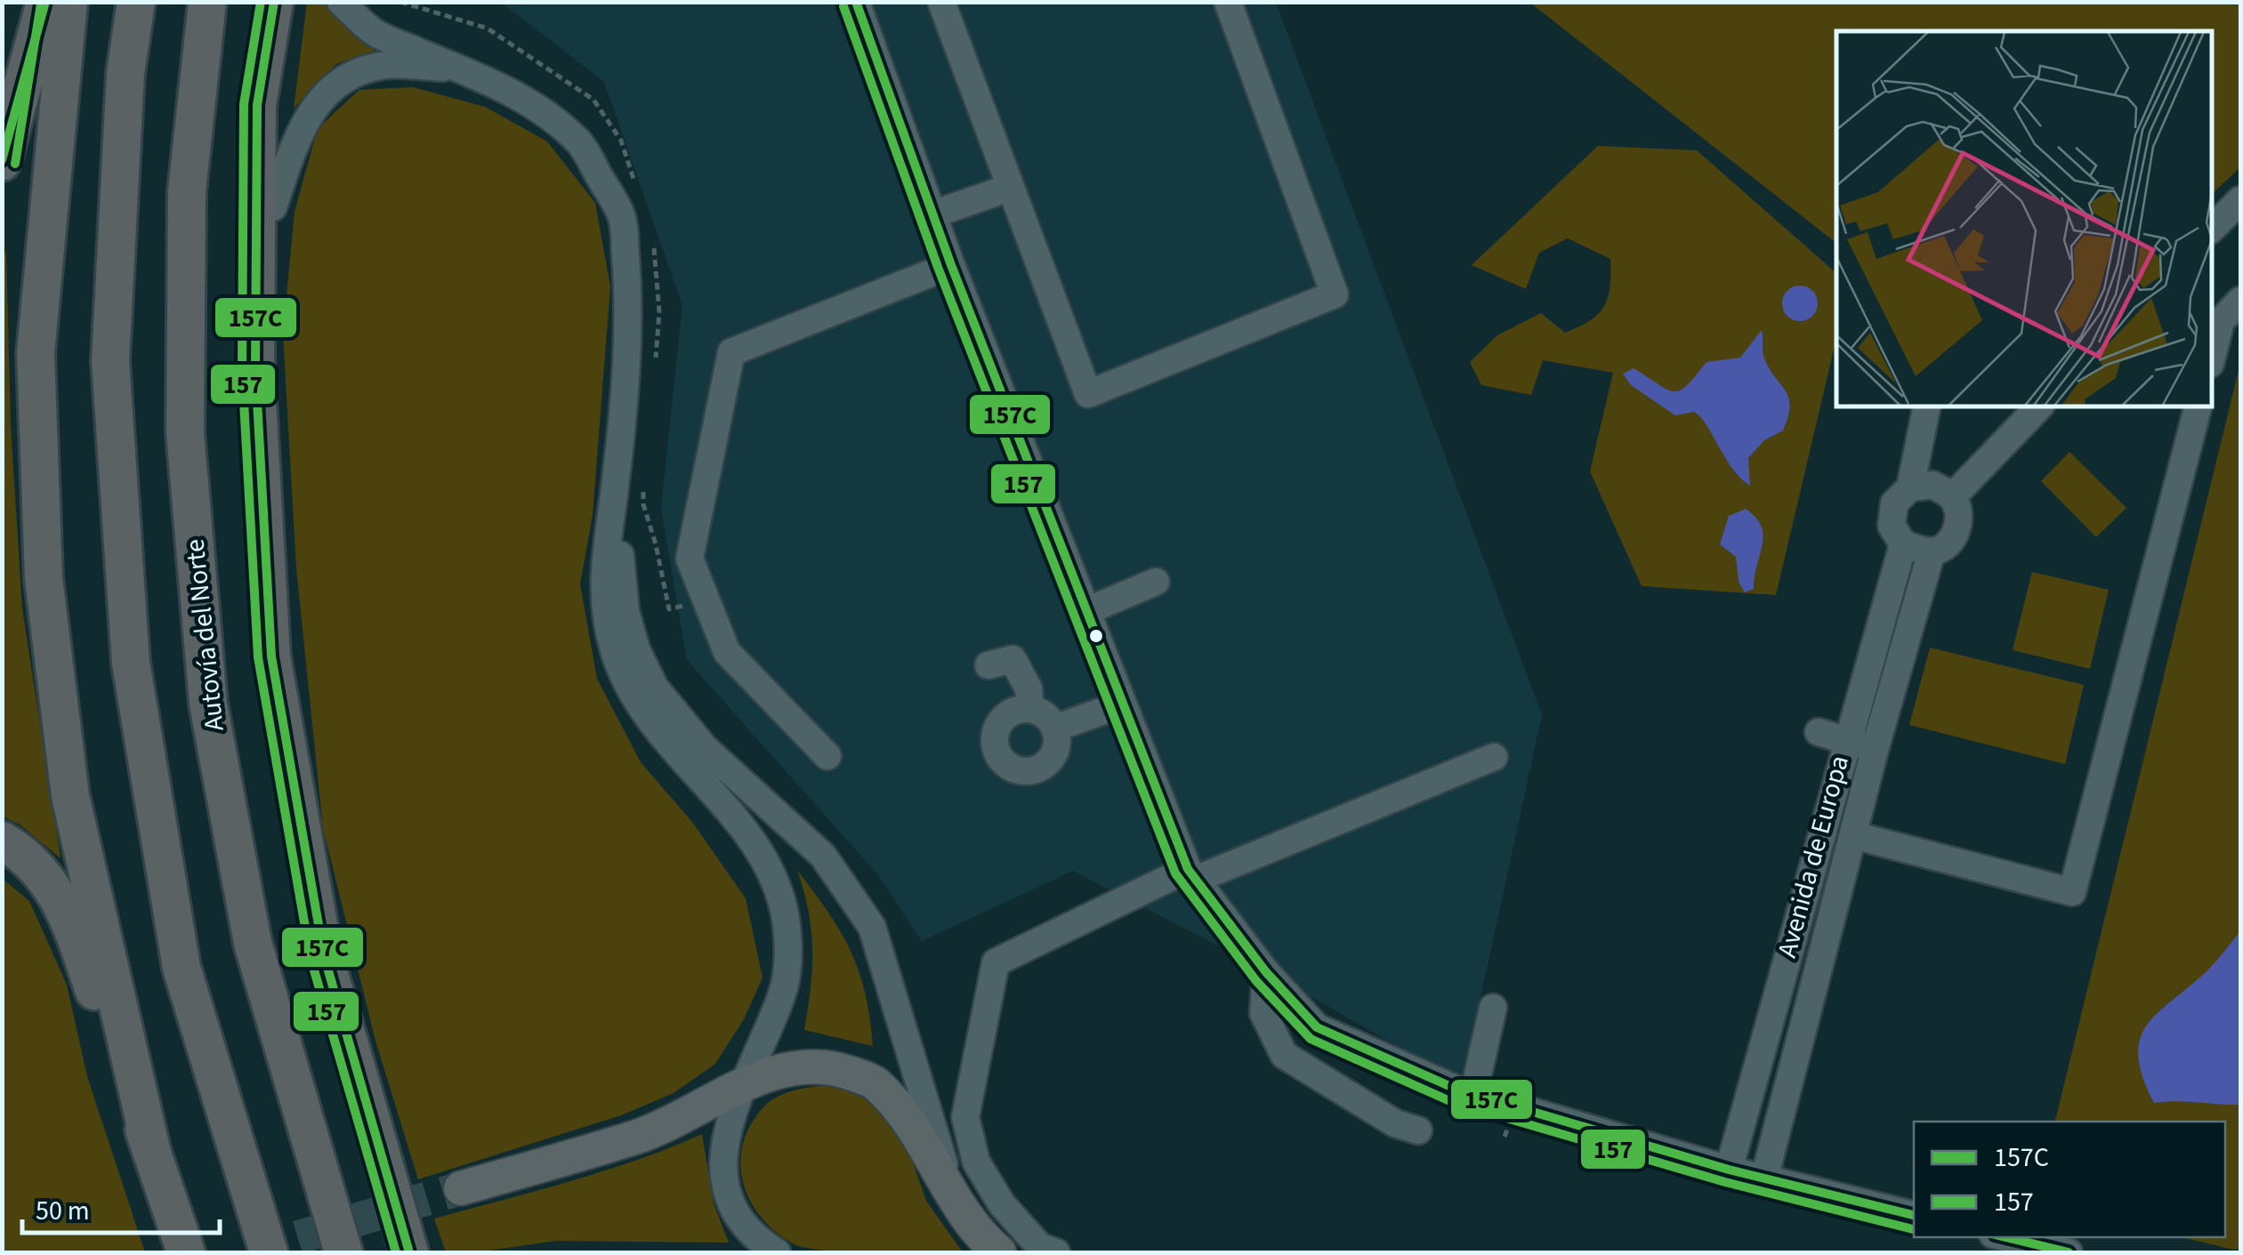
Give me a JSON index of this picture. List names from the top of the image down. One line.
{"streets":{"highway":["Autovía del Norte"],"street":["Avenida de Europa"]},"lines":["transit line 157C","transit line 157"],"legend":["157C","157"],"scale_bar":"50 m"}
